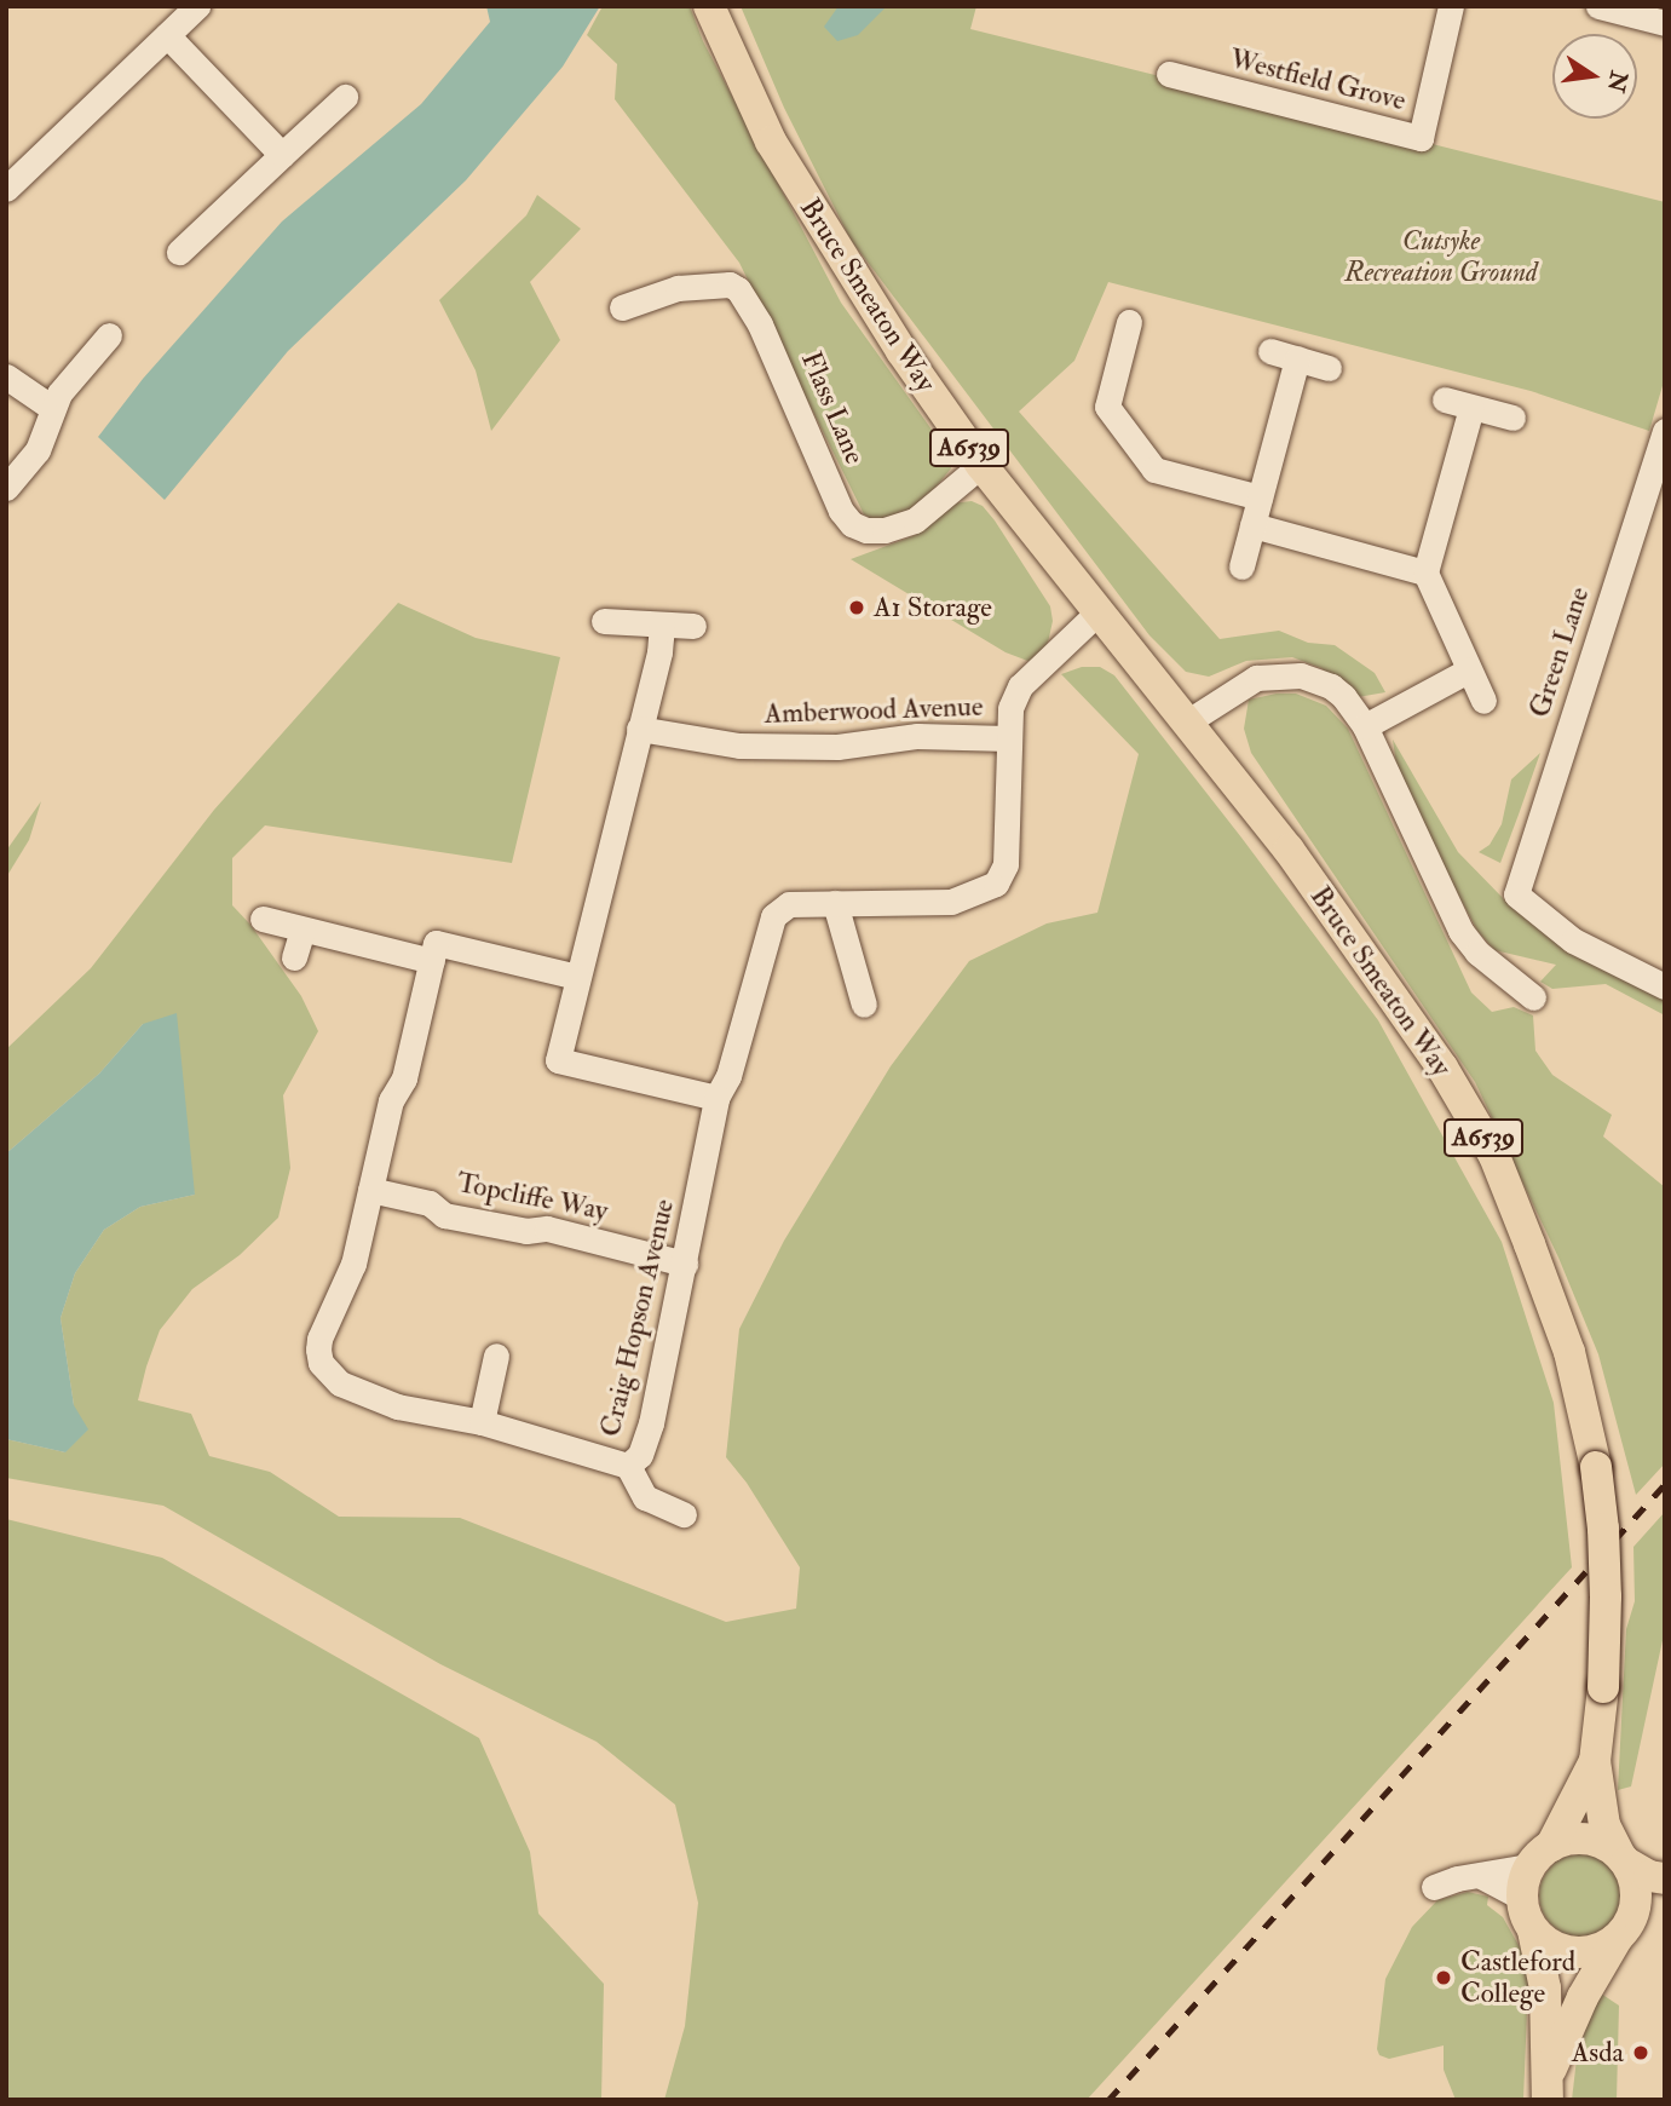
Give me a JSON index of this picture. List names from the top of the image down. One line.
{"streets":{"main road":["Bruce Smeaton Way","A6539"],"street":["Westfield Grove","Flass Lane","Green Lane","Amberwood Avenue","Topcliffe Way","Craig Hopson Avenue"]},"crossings":[["Bruce Smeaton Way","Flass Lane"],["Bruce Smeaton Way","Craig Hopson Avenue"],["Amberwood Avenue","Craig Hopson Avenue"],["Topcliffe Way","Craig Hopson Avenue"]],"parks":["Cutsyke Recreation Ground"],"places":["A1 Storage","Castleford College","Asda"],"north":"right"}
